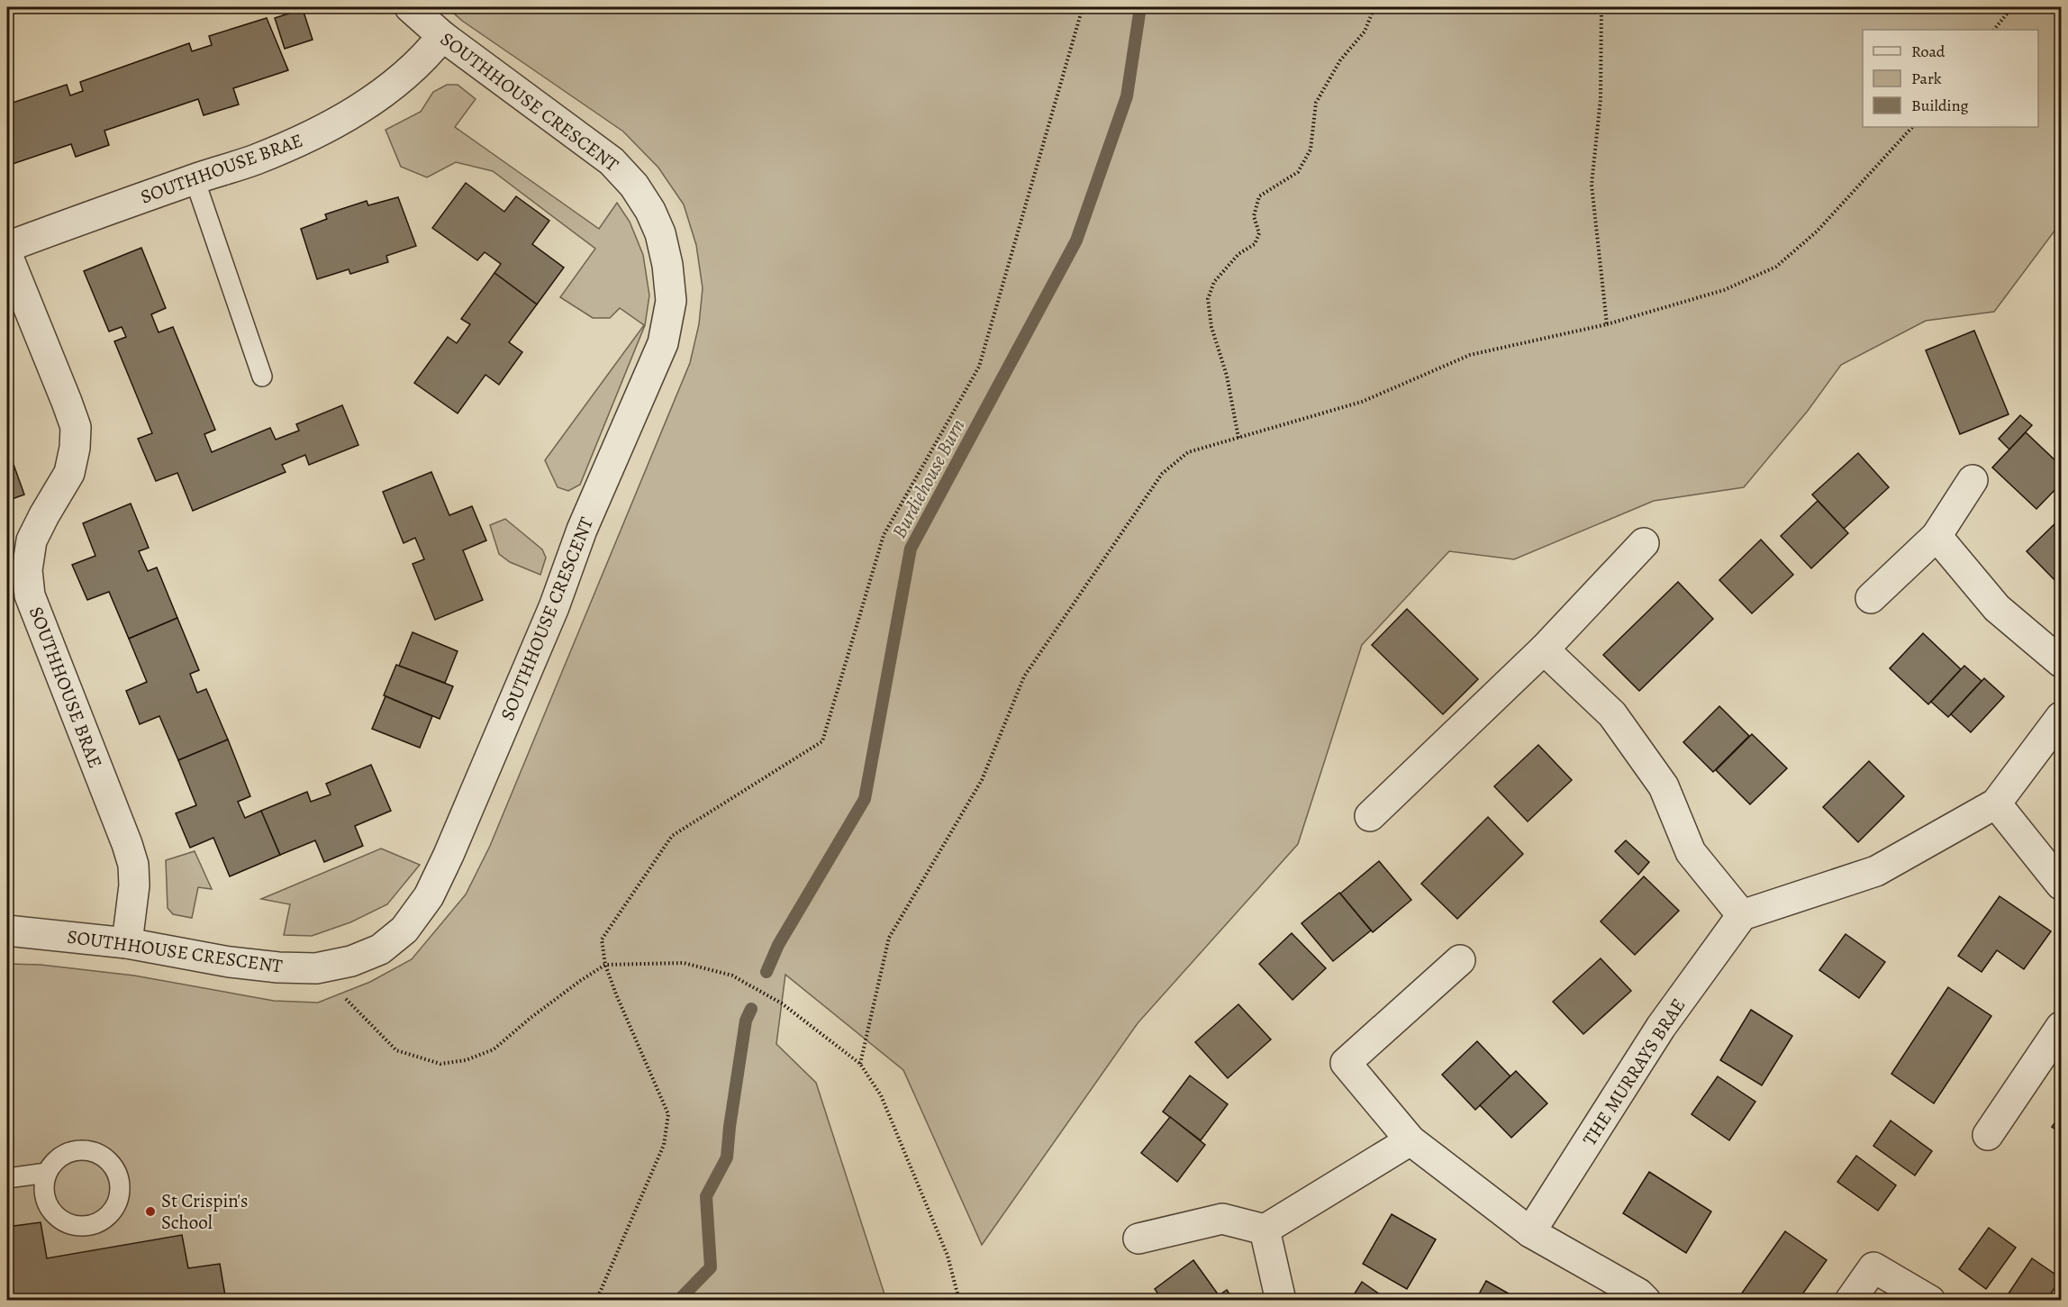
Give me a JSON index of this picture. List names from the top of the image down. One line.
{"streets":{"street":["SOUTHHOUSE CRESCENT","SOUTHHOUSE BRAE","THE MURRAYS BRAE"]},"crossings":[["SOUTHHOUSE CRESCENT","SOUTHHOUSE BRAE"]],"water":["Burdiehouse Burn"],"places":["St Crispin's School"],"legend":["Road","Park","Building"]}
